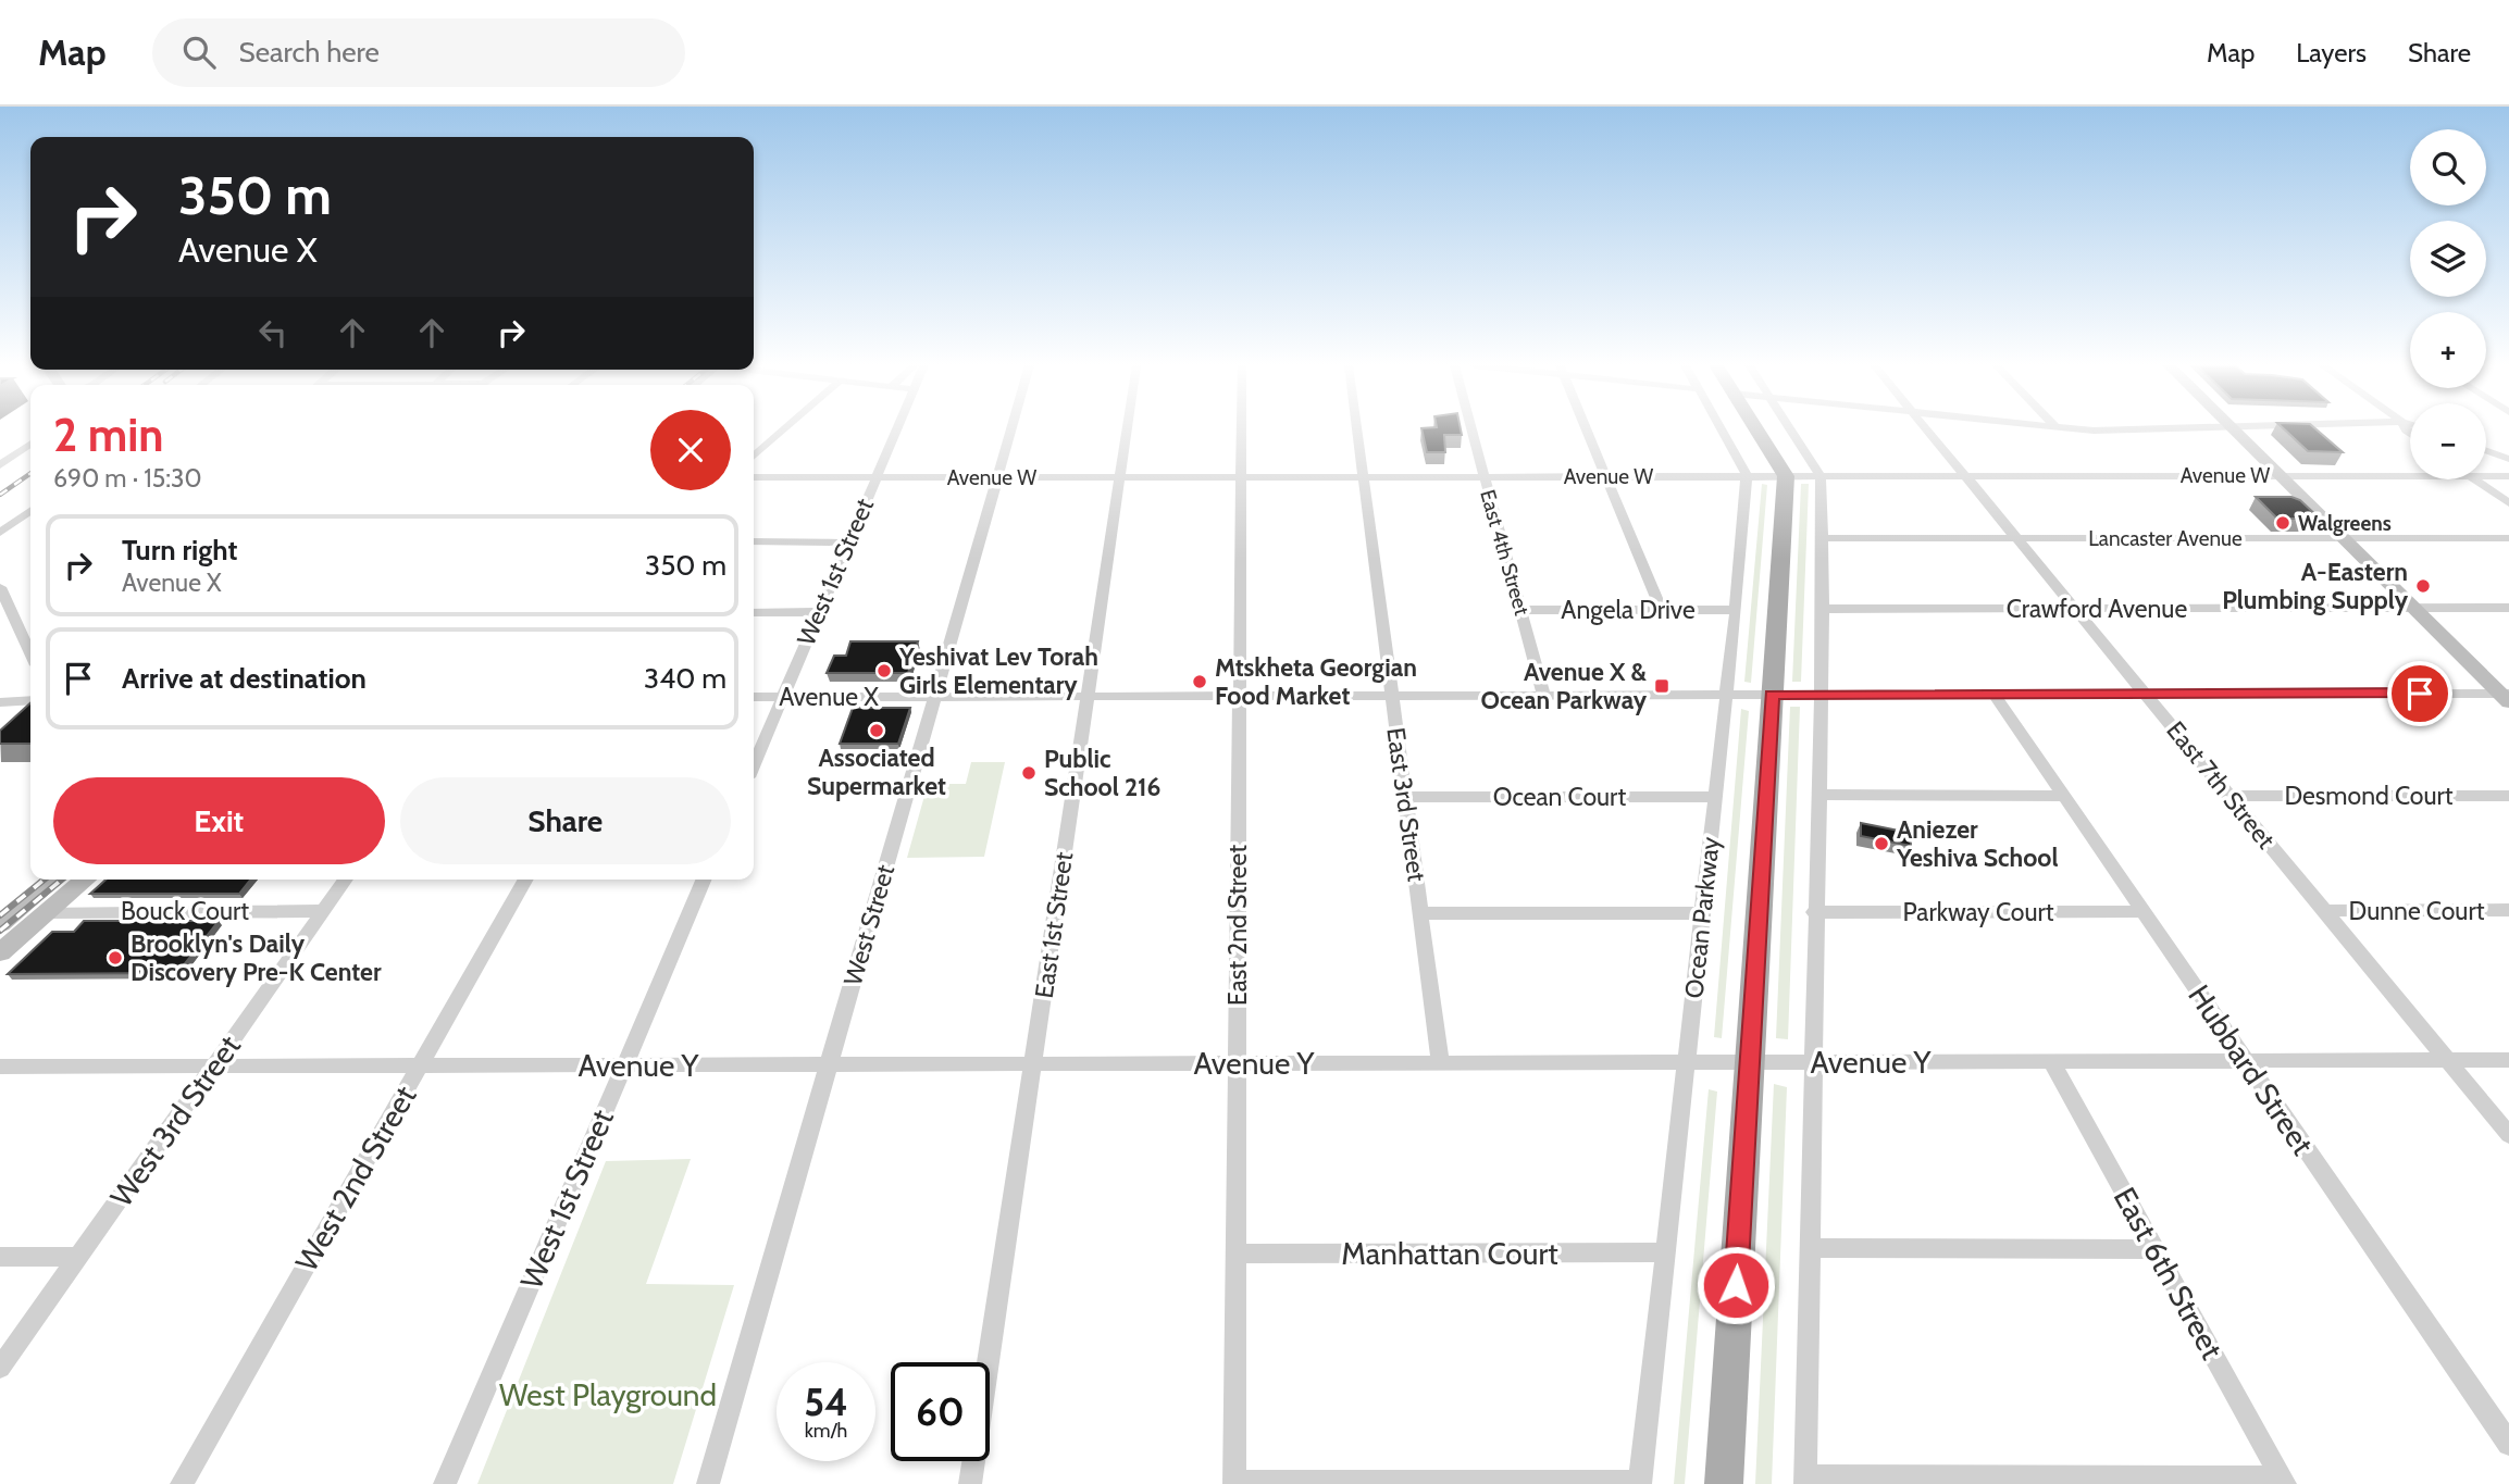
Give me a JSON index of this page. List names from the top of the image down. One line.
{"streets":{"street":["Avenue W","Lancaster Avenue","East 4th Street","West 1st Street","Crawford Avenue","Angela Drive","Avenue X","East 7th Street","Desmond Court","Ocean Court","East 3rd Street","Bouck Court","Dunne Court","Parkway Court","Ocean Parkway","West Street","East 1st Street","East 2nd Street","Avenue Y","Hubbard Street","West 3rd Street","West 2nd Street","Manhattan Court","East 6th Street"]},"crossings":[["Avenue W","East 4th Street"],["Avenue W","West 1st Street"],["Avenue W","East 7th Street"],["Avenue W","East 3rd Street"],["Avenue W","Ocean Parkway"],["Avenue W","West Street"],["Avenue W","East 1st Street"],["Avenue W","East 2nd Street"],["Lancaster Avenue","East 7th Street"],["East 4th Street","Angela Drive"],["East 4th Street","Avenue X"],["West 1st Street","Avenue X"],["West 1st Street","Avenue Y"],["Crawford Avenue","East 7th Street"],["Angela Drive","Ocean Parkway"],["Avenue X","East 7th Street"],["Avenue X","East 3rd Street"],["Avenue X","Ocean Parkway"],["Avenue X","West Street"],["Avenue X","East 1st Street"],["Avenue X","East 2nd Street"],["Avenue X","Hubbard Street"],["East 7th Street","Desmond Court"],["East 7th Street","Dunne Court"],["East 7th Street","Avenue Y"],["Ocean Court","East 3rd Street"],["Ocean Court","Ocean Parkway"],["East 3rd Street","Avenue Y"],["Bouck Court","West 3rd Street"],["Parkway Court","Hubbard Street"],["Ocean Parkway","Avenue Y"],["Ocean Parkway","Manhattan Court"],["West Street","Avenue Y"],["East 1st Street","Avenue Y"],["East 2nd Street","Avenue Y"],["East 2nd Street","Manhattan Court"],["Avenue Y","Hubbard Street"],["Avenue Y","West 3rd Street"],["Avenue Y","West 2nd Street"],["Avenue Y","East 6th Street"]],"parks":["West Playground"],"places":{"other":["Walgreens","A-Eastern Plumbing Supply","Yeshivat Lev Torah Girls Elementary","Mtskheta Georgian Food Market","Associated Supermarket","Public School 216","Aniezer Yeshiva School","Brooklyn's Daily Discovery Pre-K Center"],"transit":["Avenue X & Ocean Parkway"]},"page":{"header":"Map","search":"Search here","nav":["Map","Layers","Share"],"map_buttons":["+","−"],"turn":["350 m","Avenue X"],"heading":["2 min","690 m · 15:30"],"list":[{"name":"Turn right","note":"Avenue X","value":"350 m"},{"name":"Arrive at destination","value":"340 m"}],"buttons":["Exit","Share"],"speed":"54 km/h","limit":"60"}}
